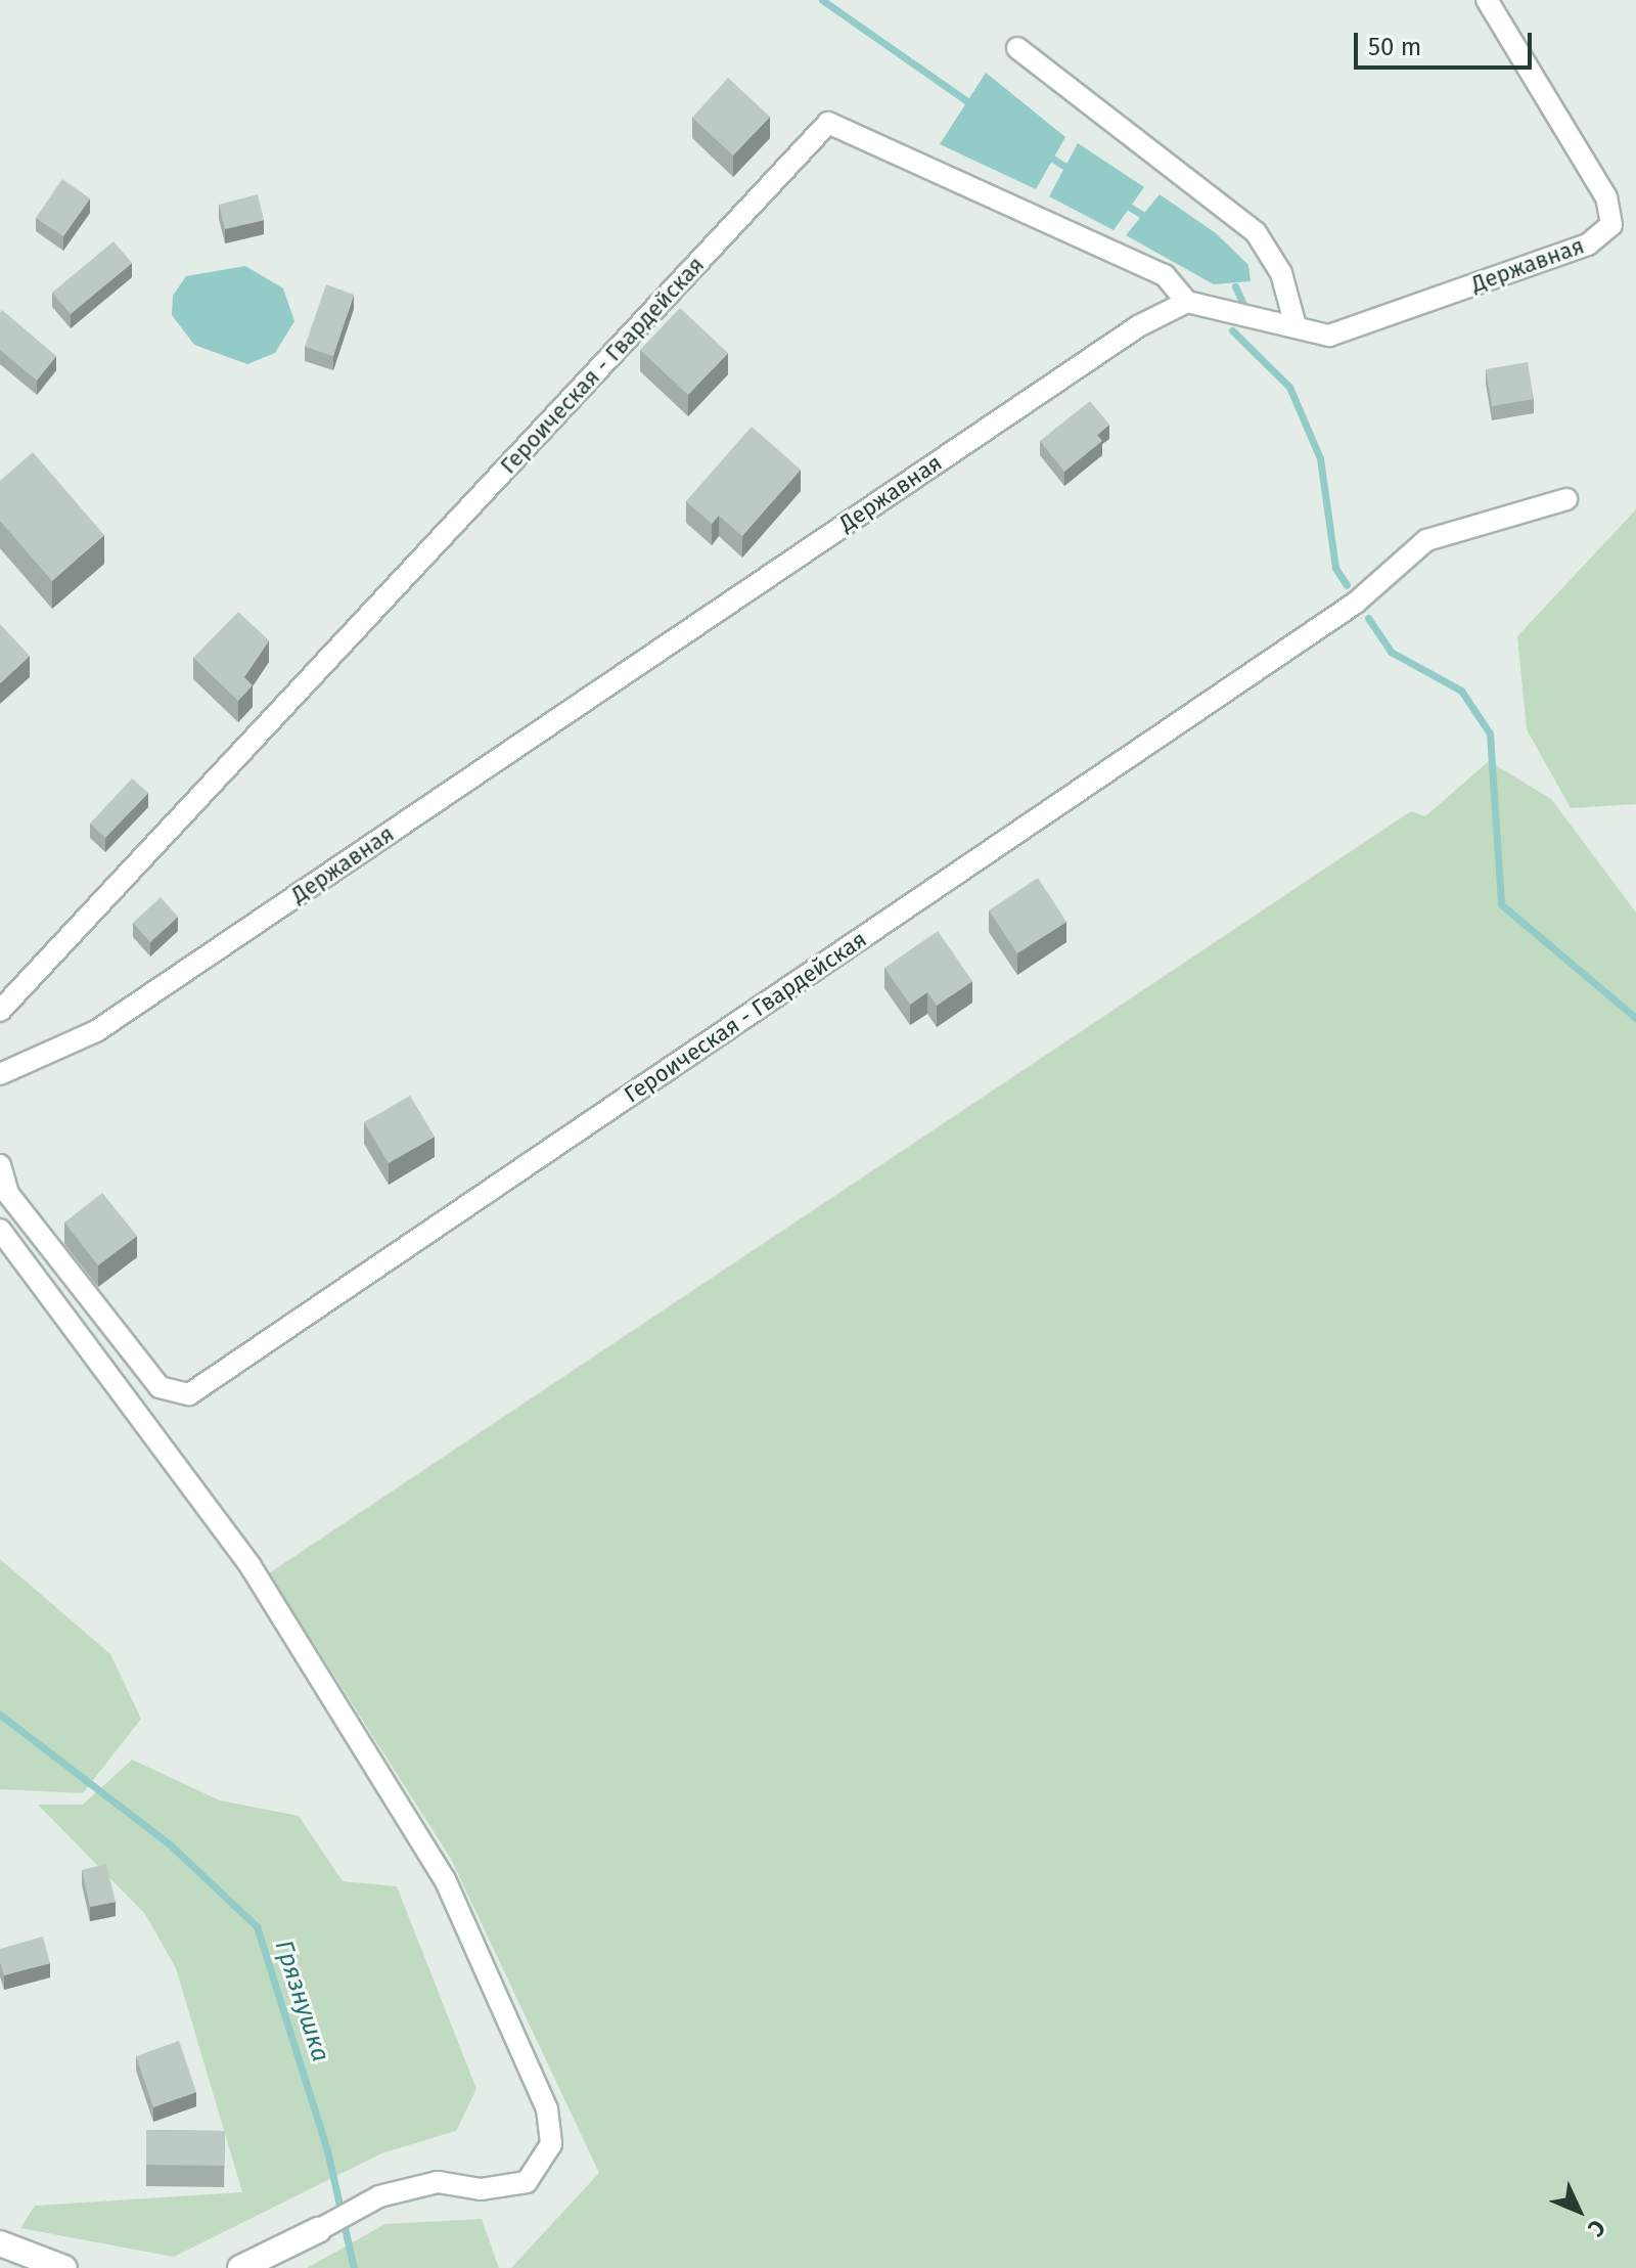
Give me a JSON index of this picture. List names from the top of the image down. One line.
{"streets":{"street":["Державная","Героическая - Гвардейская"]},"crossings":[["Державная","Героическая - Гвардейская"]],"water":["Грязнушка"],"scale_bar":"50 m","north":"bottom right"}
